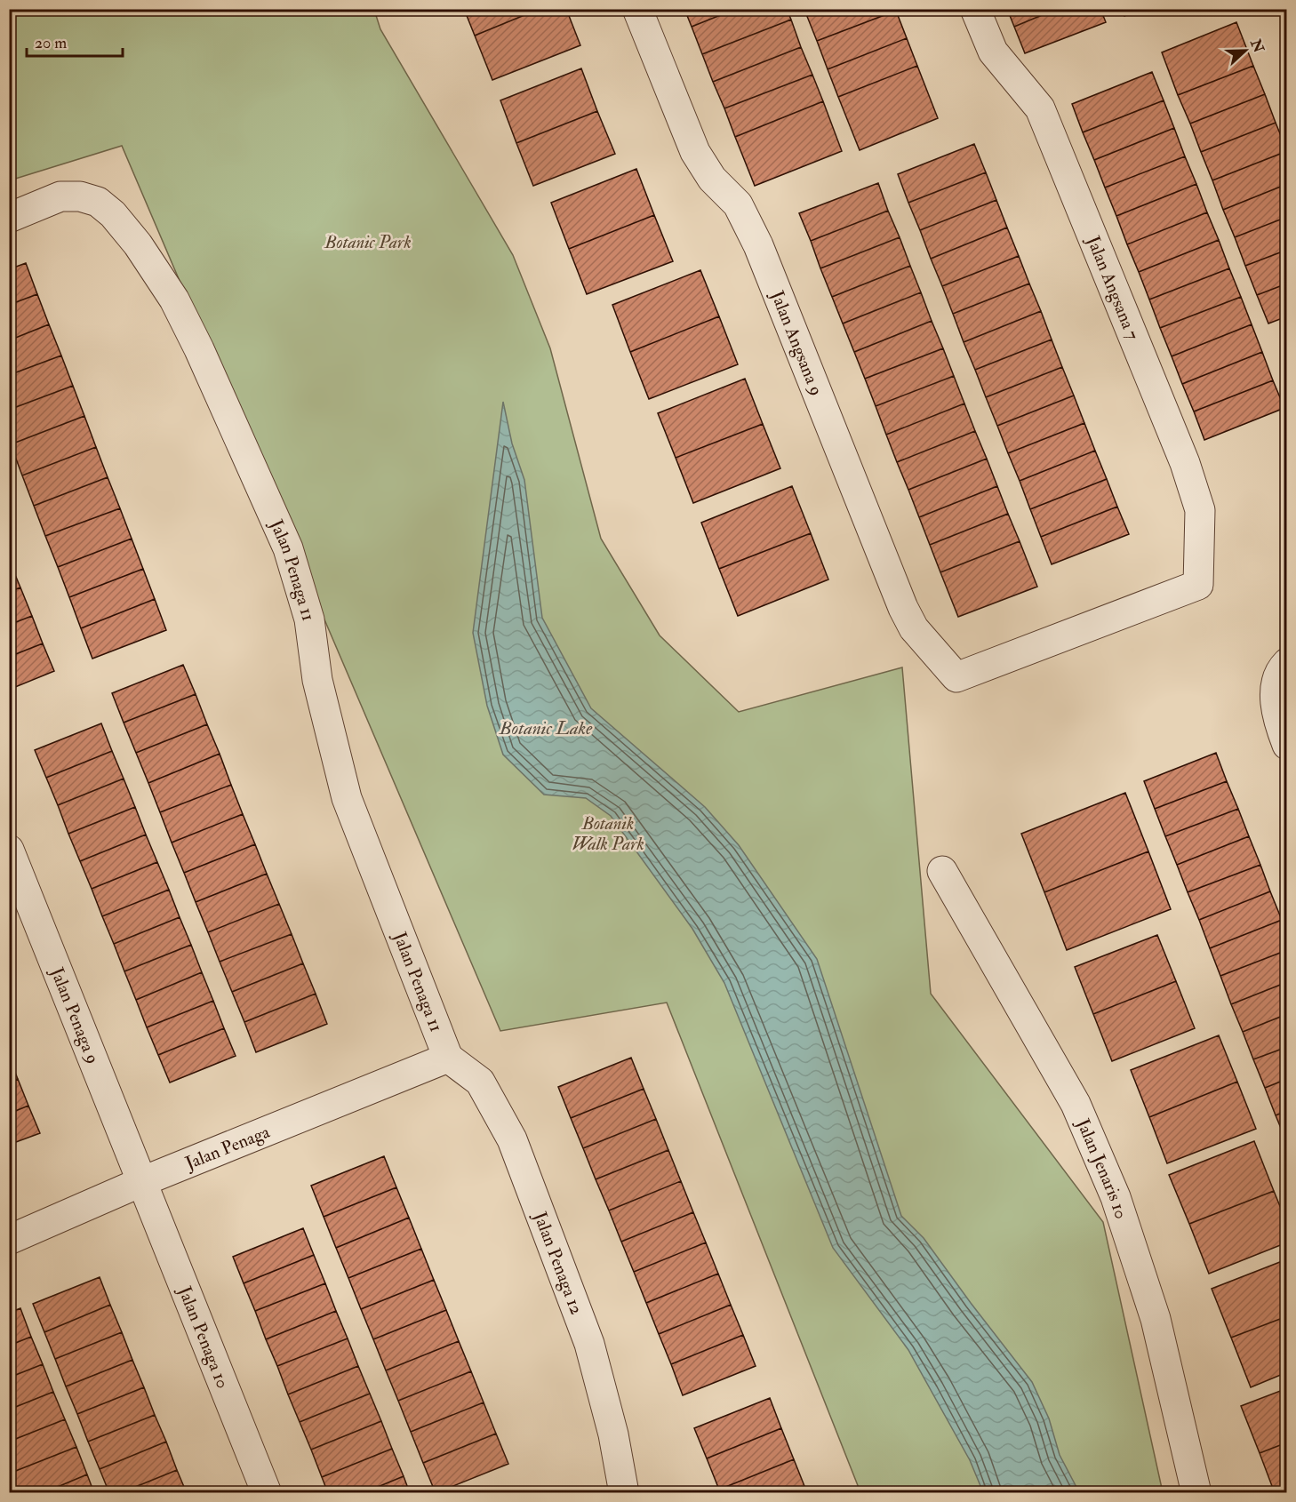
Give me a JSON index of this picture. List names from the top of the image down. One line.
{"streets":{"street":["Jalan Angsana 7","Jalan Angsana 9","Jalan Penaga 11","Jalan Penaga 9","Jalan Penaga","Jalan Jenaris 10","Jalan Penaga 12","Jalan Penaga 10"]},"crossings":[["Jalan Angsana 7","Jalan Angsana 9"],["Jalan Penaga 11","Jalan Penaga"],["Jalan Penaga 11","Jalan Penaga 12"],["Jalan Penaga 9","Jalan Penaga"],["Jalan Penaga 9","Jalan Penaga 10"],["Jalan Penaga","Jalan Penaga 12"],["Jalan Penaga","Jalan Penaga 10"]],"water":["Botanic Lake"],"parks":["Botanic Park","Botanik Walk Park"],"scale_bar":"20 m","north":"right"}
